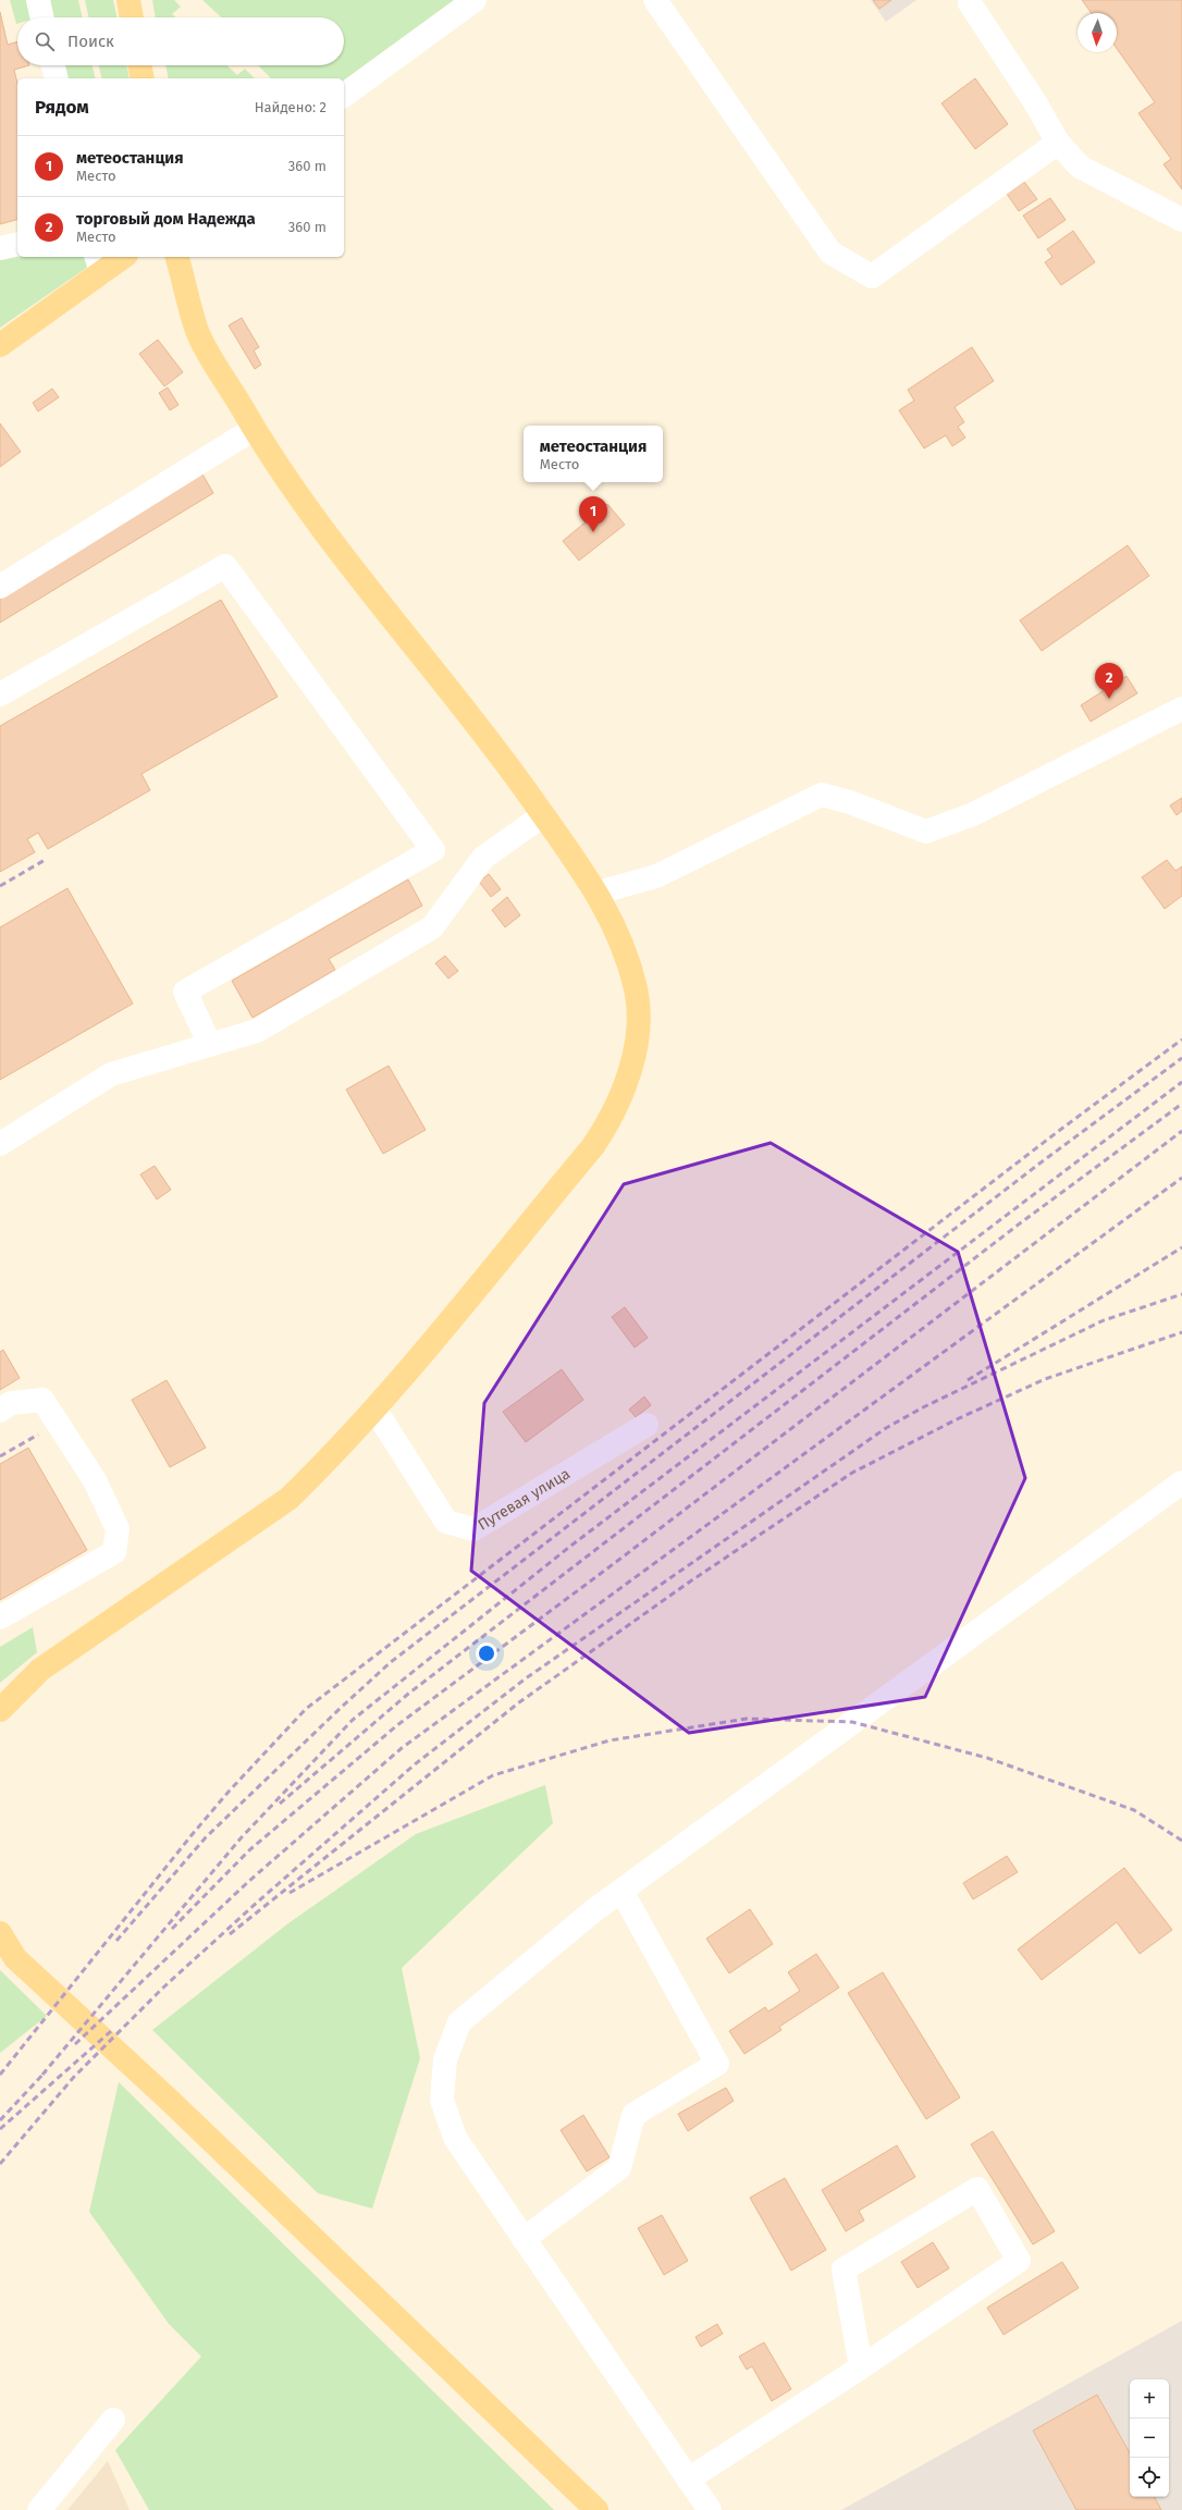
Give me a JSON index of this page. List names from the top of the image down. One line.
{"streets":{"street":["Путевая улица"]},"north":"bottom","page":{"search":"Поиск","heading":["Рядом","Найдено: 2"],"list":[{"mark":"1","name":"метеостанция","note":"Место","value":"360 m"},{"mark":"2","name":"торговый дом Надежда","note":"Место","value":"360 m"}],"popup":["метеостанция","Место"],"pins":["1","2"],"map_buttons":["+","−"]}}
